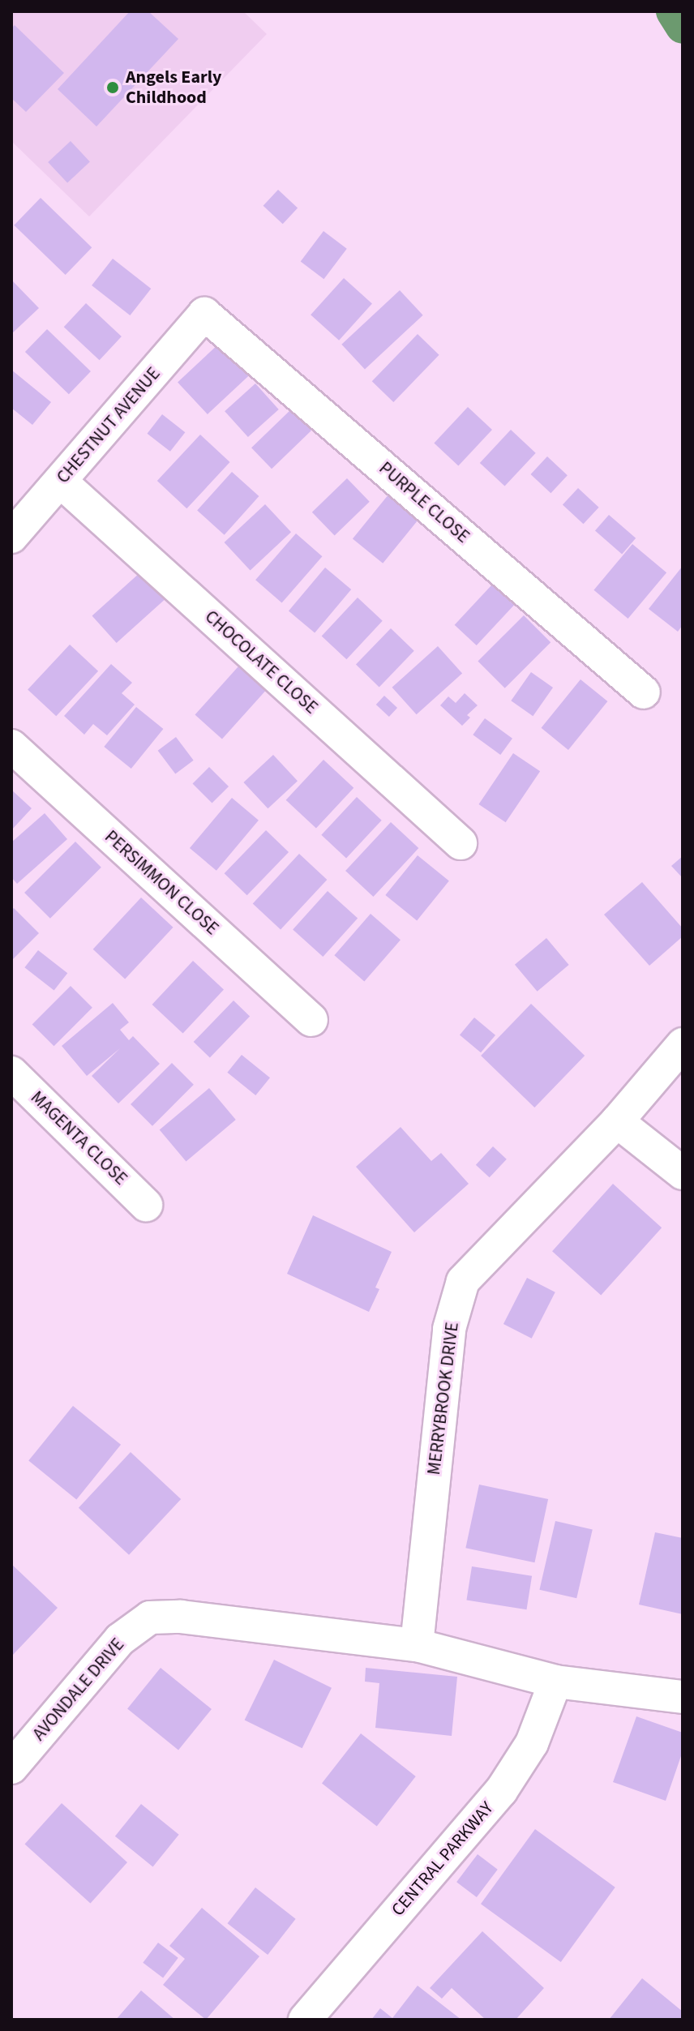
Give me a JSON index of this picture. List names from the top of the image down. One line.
{"streets":{"street":["CHESTNUT AVENUE","PURPLE CLOSE","CHOCOLATE CLOSE","PERSIMMON CLOSE","MAGENTA CLOSE","MERRYBROOK DRIVE","AVONDALE DRIVE","CENTRAL PARKWAY"]},"crossings":[["CHESTNUT AVENUE","PURPLE CLOSE"],["CHESTNUT AVENUE","CHOCOLATE CLOSE"],["MERRYBROOK DRIVE","AVONDALE DRIVE"]],"places":["Angels Early Childhood"]}
